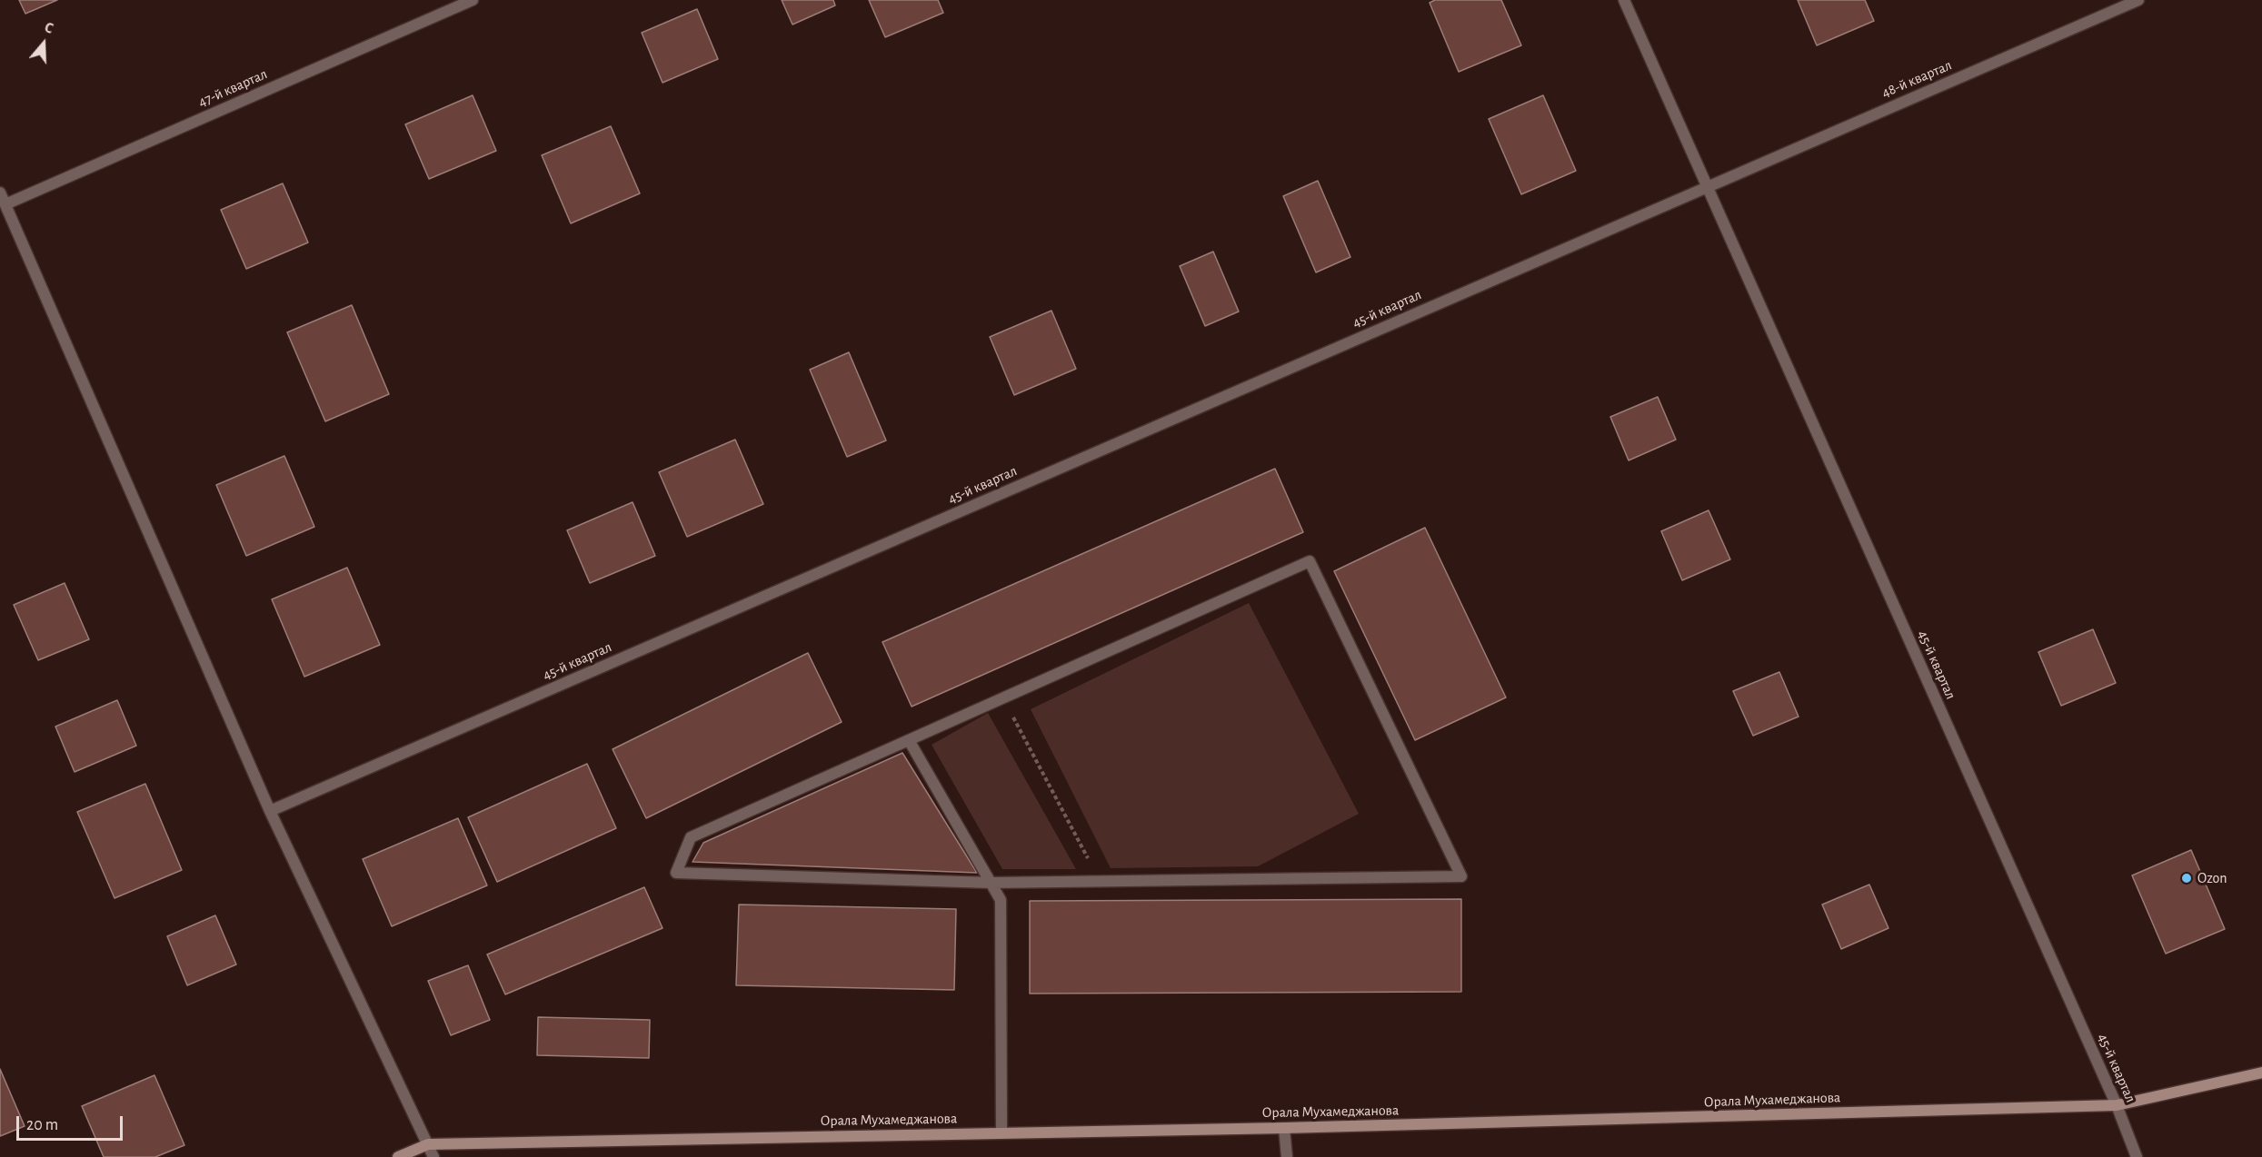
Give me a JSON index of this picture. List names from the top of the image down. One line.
{"streets":{"street":["48-й квартал","47-й квартал","45-й квартал","Орала Мухамеджанова"]},"crossings":[["48-й квартал","45-й квартал"],["45-й квартал","Орала Мухамеджанова"]],"places":["Ozon"],"scale_bar":"20 m","north":"top"}
